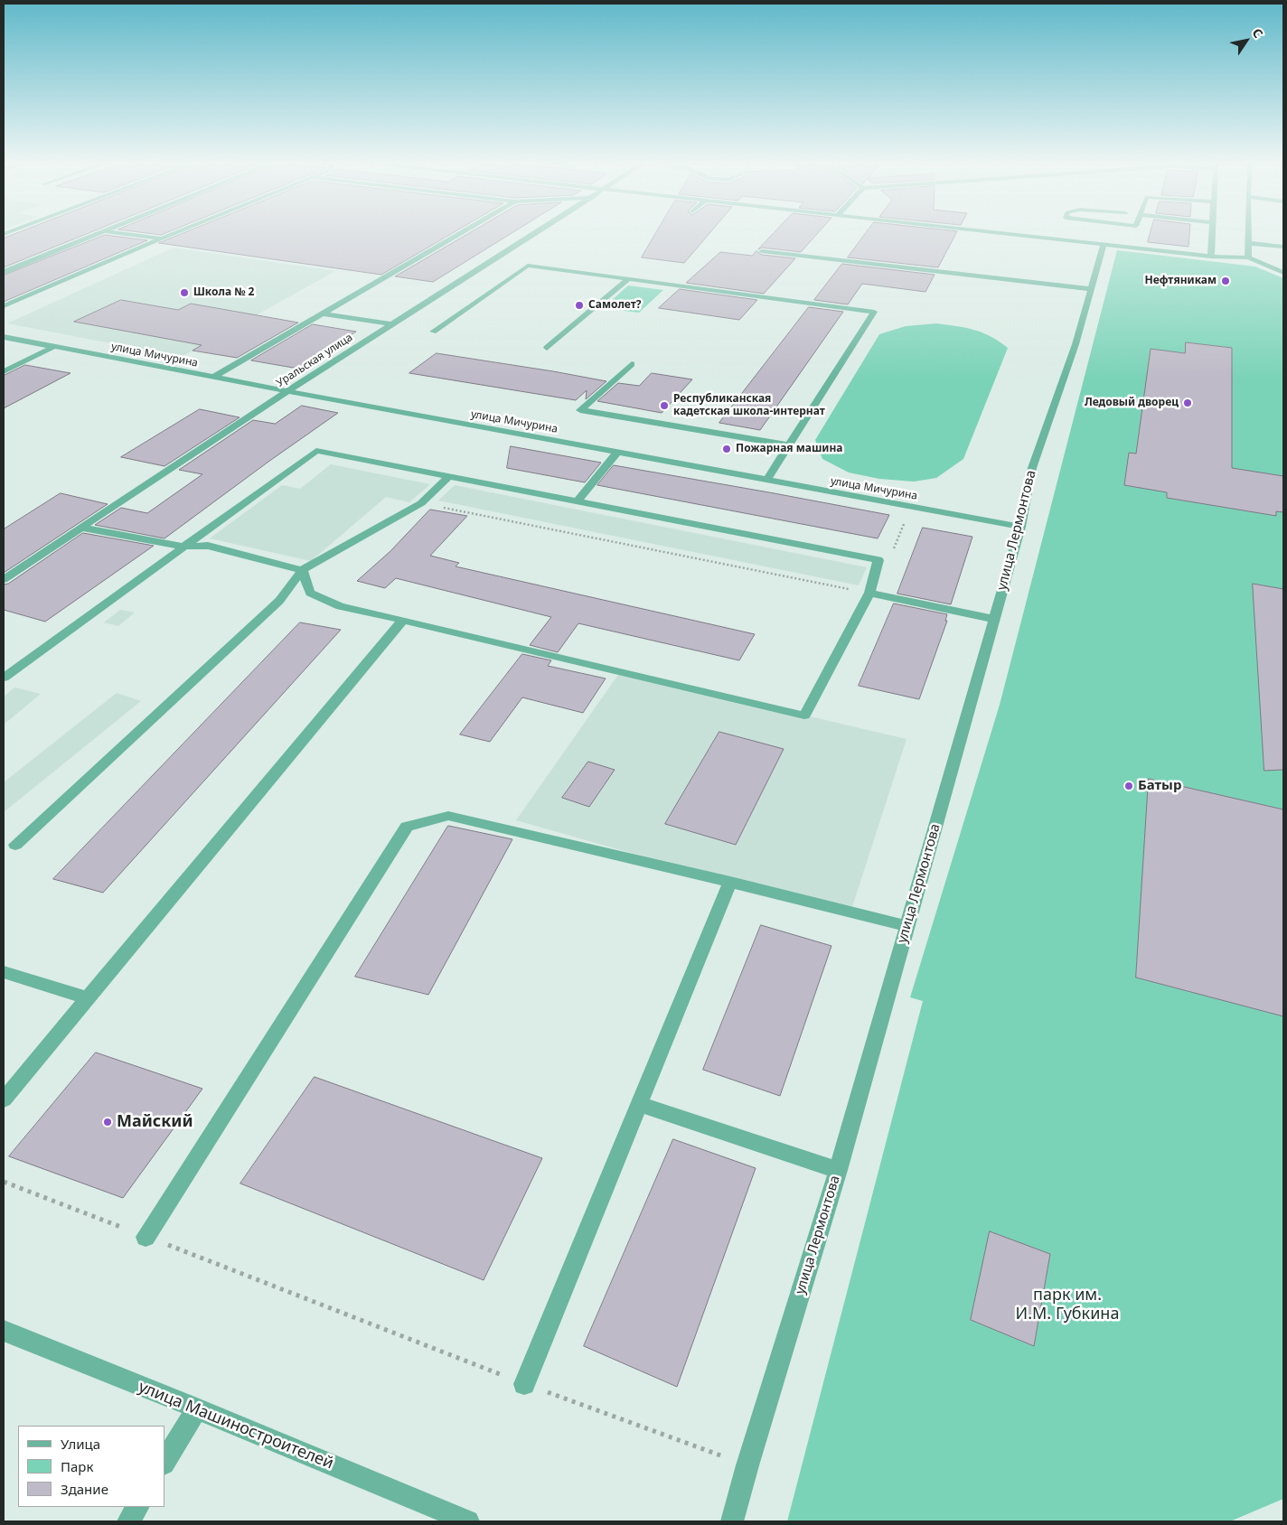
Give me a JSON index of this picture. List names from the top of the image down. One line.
{"streets":{"street":["улица Мичурина","Уральская улица","улица Лермонтова","улица Машиностроителей"]},"crossings":[["улица Мичурина","Уральская улица"],["улица Мичурина","улица Лермонтова"]],"parks":["парк им. И.М. Губкина"],"places":["Нефтяникам","Школа № 2","Самолет?","Ледовый дворец","Республиканская кадетская школа-интернат","Пожарная машина","Батыр","Майский"],"legend":["Улица","Парк","Здание"],"north":"top right"}
